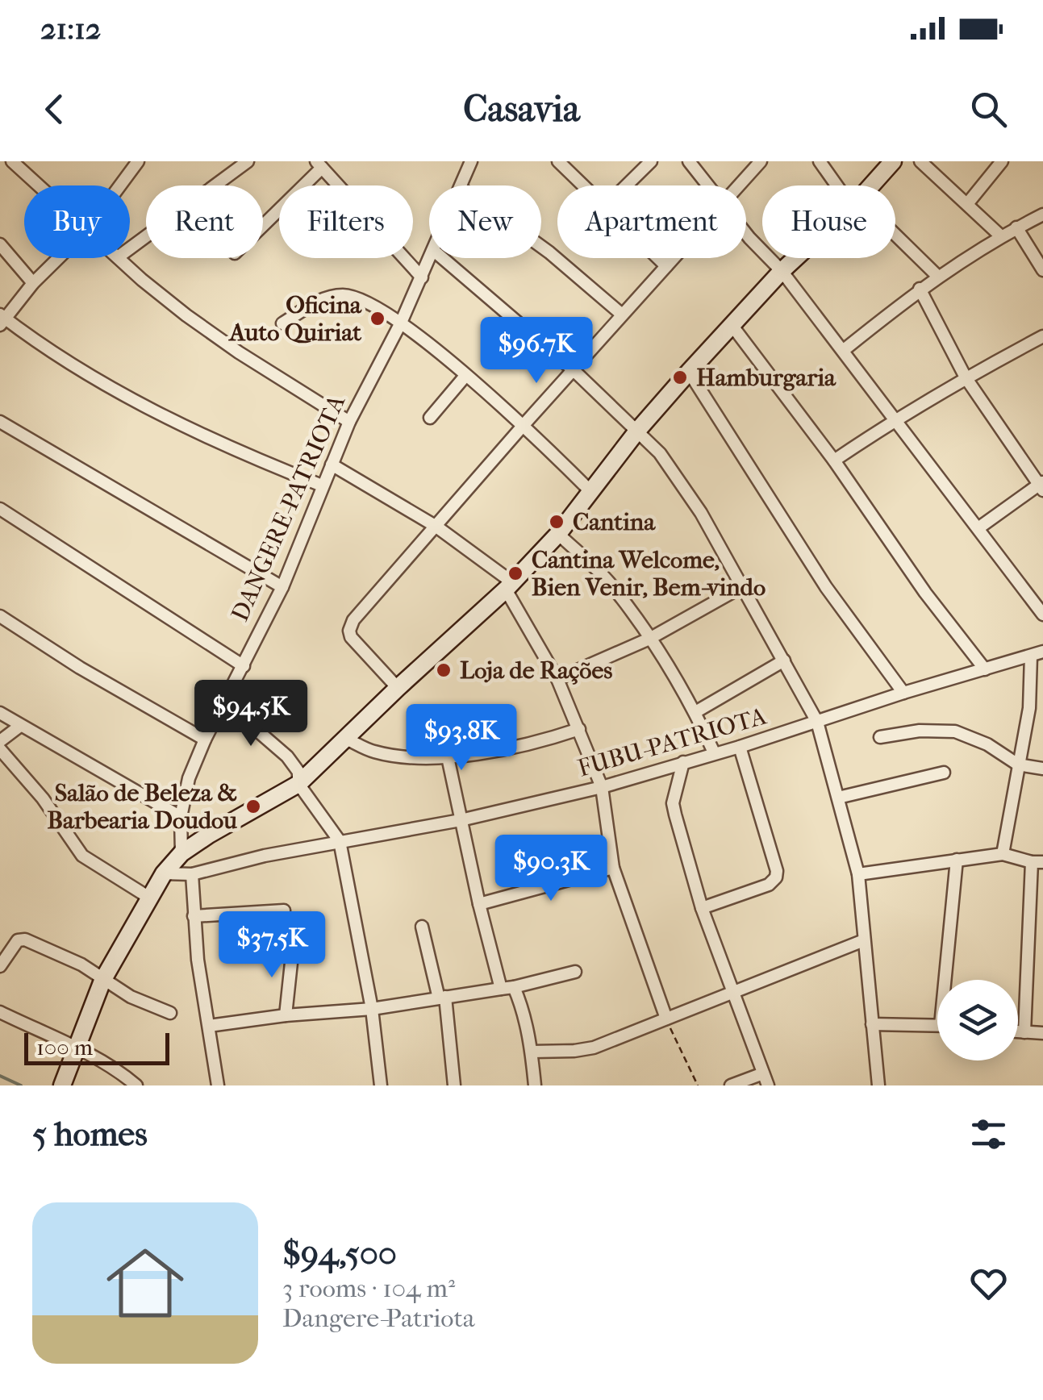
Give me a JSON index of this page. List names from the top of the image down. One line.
{"streets":{"street":["DANGERE-PATRIOTA","FUBU-PATRIOTA"]},"places":["Oficina Auto Quiriat","Hamburgaria","Cantina","Cantina Welcome, Bien Venir, Bem-vindo","Loja de Rações","Salão de Beleza & Barbearia Doudou"],"scale_bar":"100 m","page":{"status":"21:12","header":"Casavia","chip":["Buy","Rent","Filters","New","Apartment","House"],"price":["$96.7K","$94.5K","$93.8K","$90.3K","$37.5K"],"scale":"100 m","heading":"5 homes","list":[{"name":"$94,500","note":"3 rooms · 104 m² · Dangere-Patriota"}]}}
